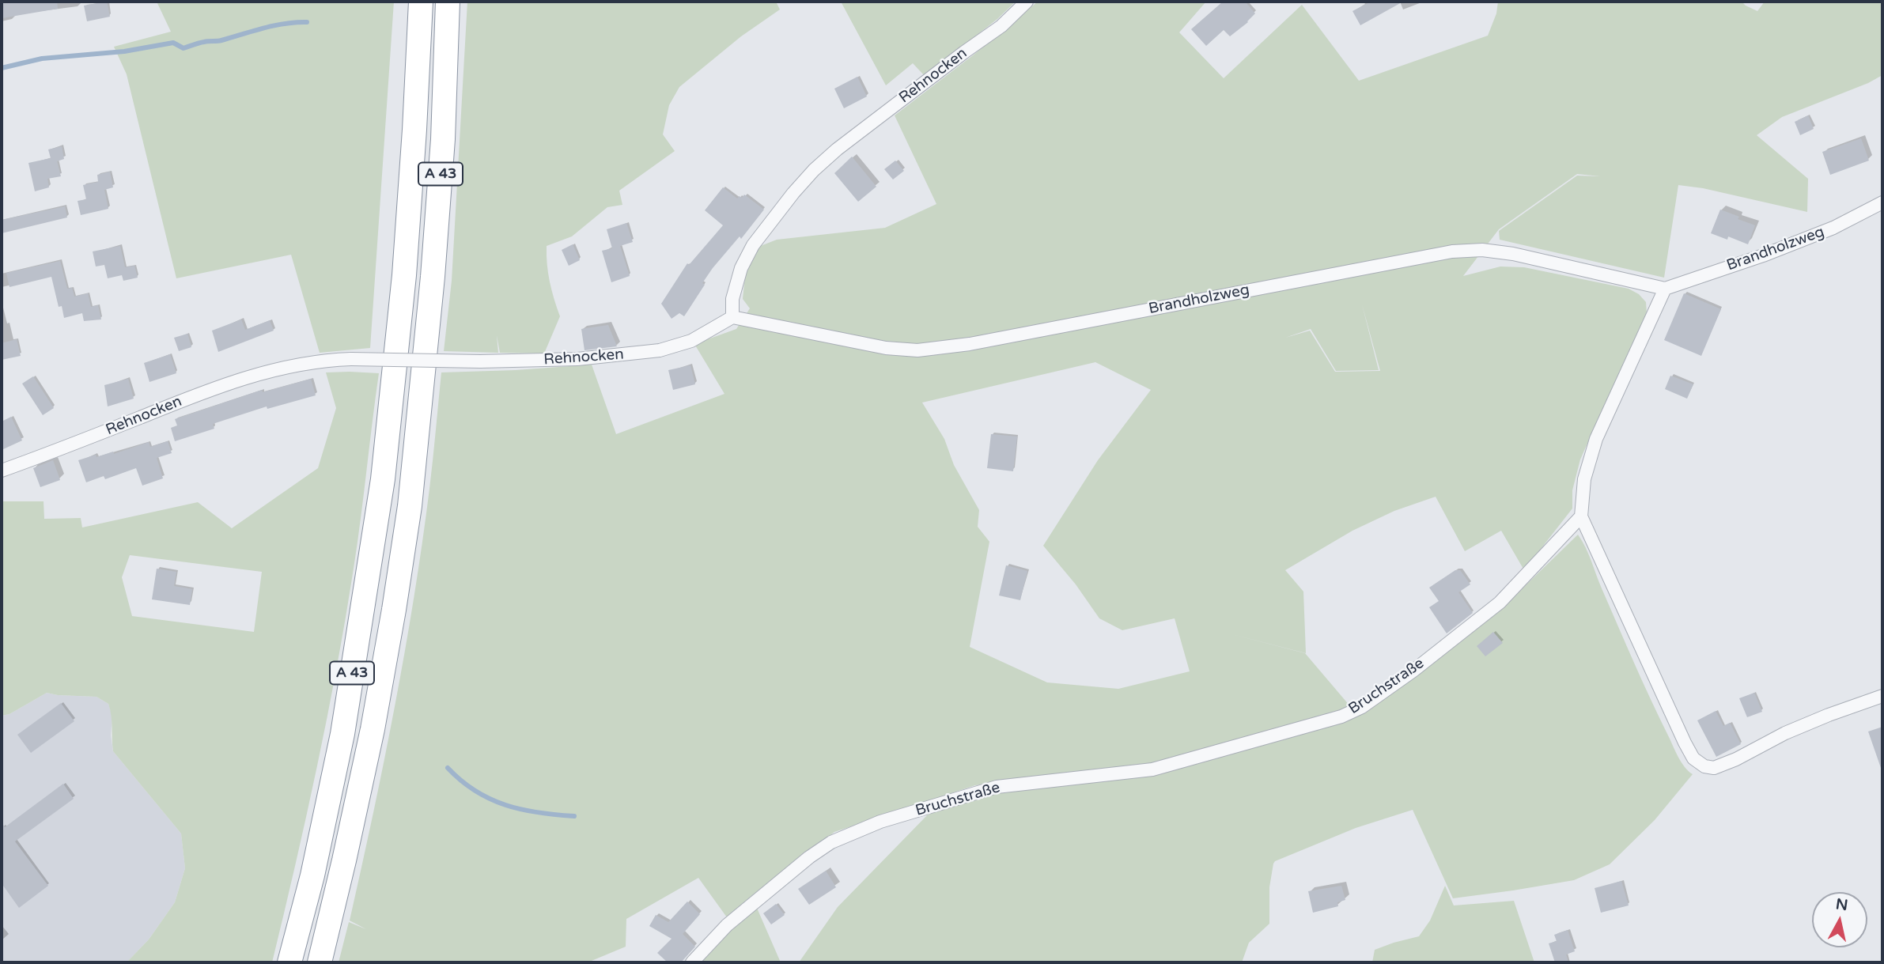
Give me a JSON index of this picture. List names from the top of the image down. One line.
{"streets":{"highway":["A 43"],"street":["Rehnocken","Brandholzweg","Bruchstraße"]},"crossings":[["Rehnocken","Brandholzweg"]],"north":"top"}
